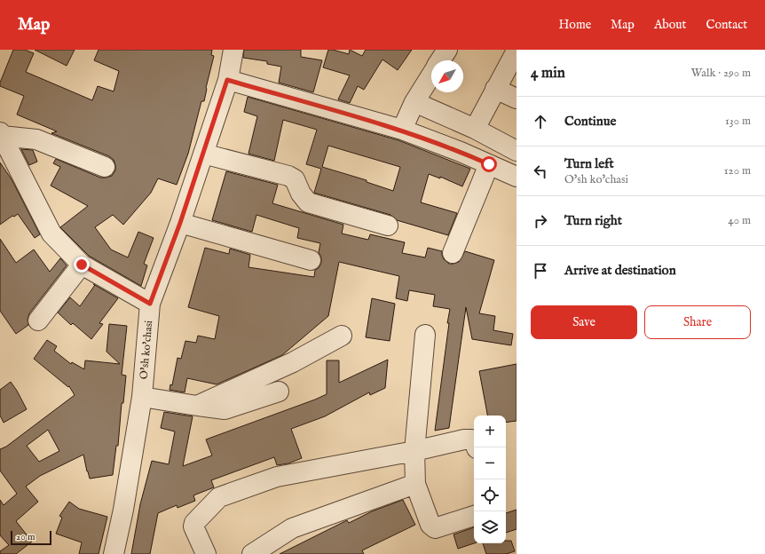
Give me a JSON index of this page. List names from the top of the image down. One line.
{"streets":{"street":["O'sh ko'chasi"]},"scale_bar":"20 m","north":"bottom left","page":{"header":"Map","nav":["Home","Map","About","Contact"],"heading":["4 min","Walk · 290 m"],"list":[["Continue","130 m"],["Turn left","O'sh ko'chasi","120 m"],["Turn right","40 m"],"Arrive at destination"],"buttons":["Save","Share"],"map_buttons":["+","−"],"scale":"20 m"}}
